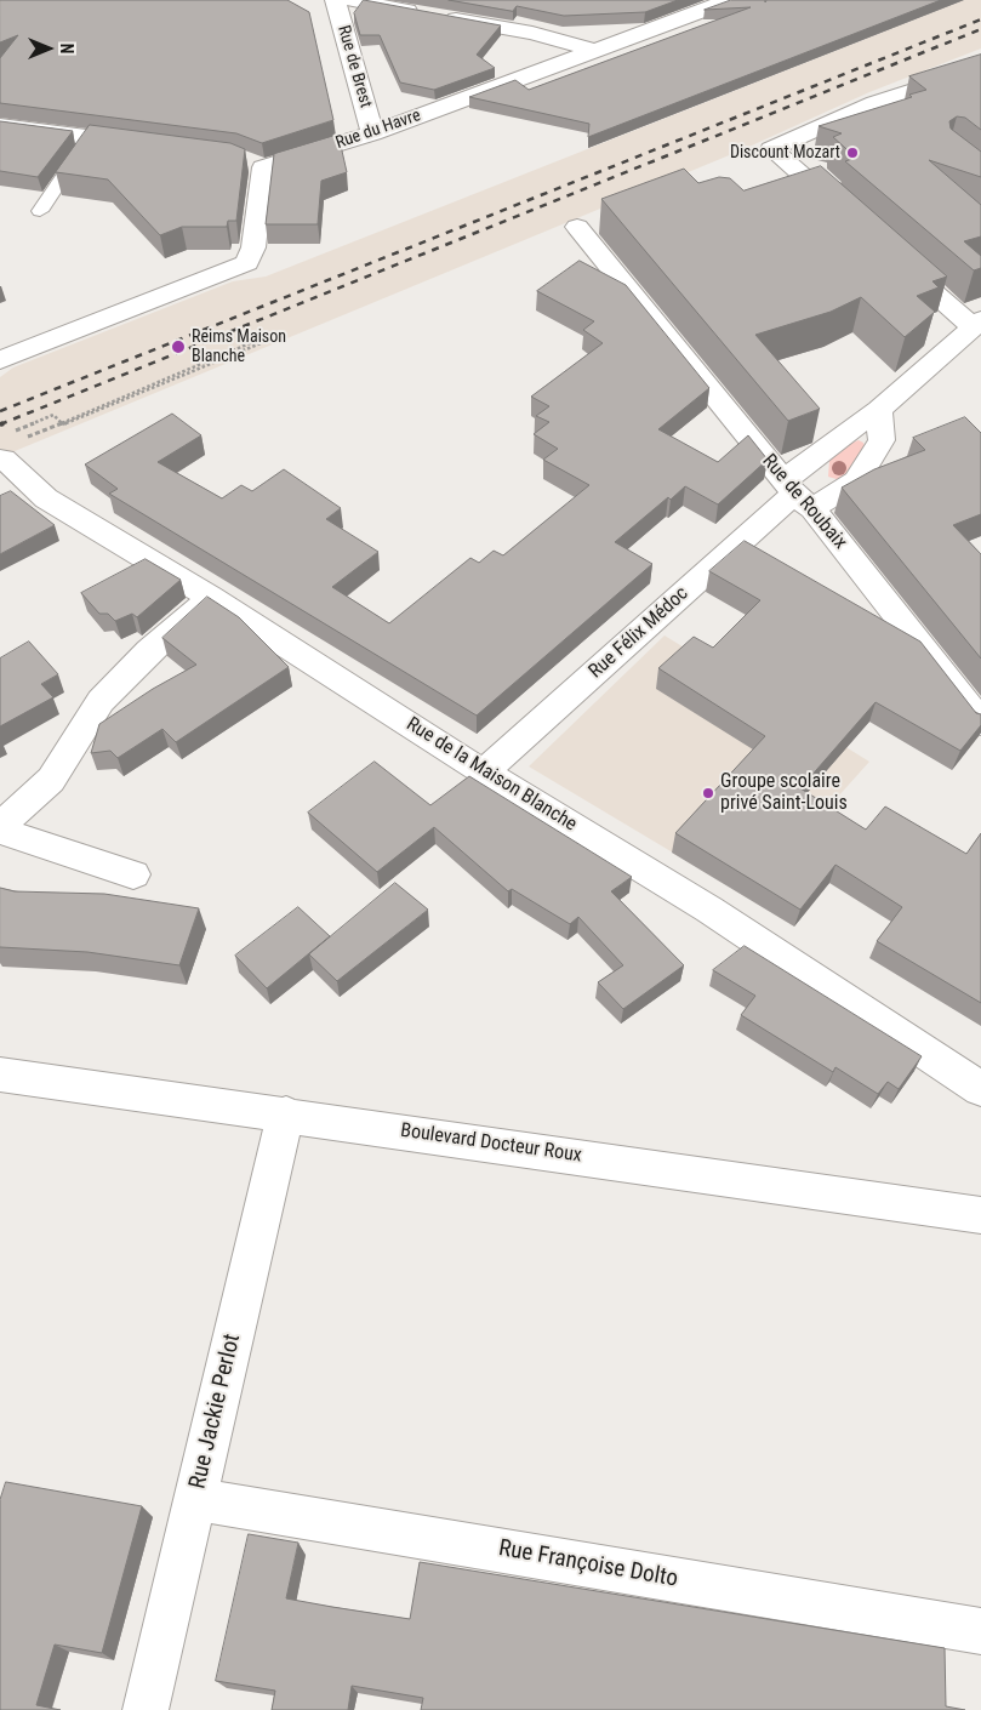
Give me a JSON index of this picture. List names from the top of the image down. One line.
{"streets":{"street":["Rue de Brest","Rue du Havre","Rue de Roubaix","Rue Félix Médoc","Rue de la Maison Blanche","Boulevard Docteur Roux","Rue Jackie Perlot","Rue Françoise Dolto"]},"crossings":[["Rue de Brest","Rue du Havre"],["Rue de Roubaix","Rue Félix Médoc"],["Rue Félix Médoc","Rue de la Maison Blanche"],["Boulevard Docteur Roux","Rue Jackie Perlot"],["Rue Jackie Perlot","Rue Françoise Dolto"]],"places":["Discount Mozart","Reims Maison Blanche","Groupe scolaire privé Saint-Louis"],"north":"right"}
